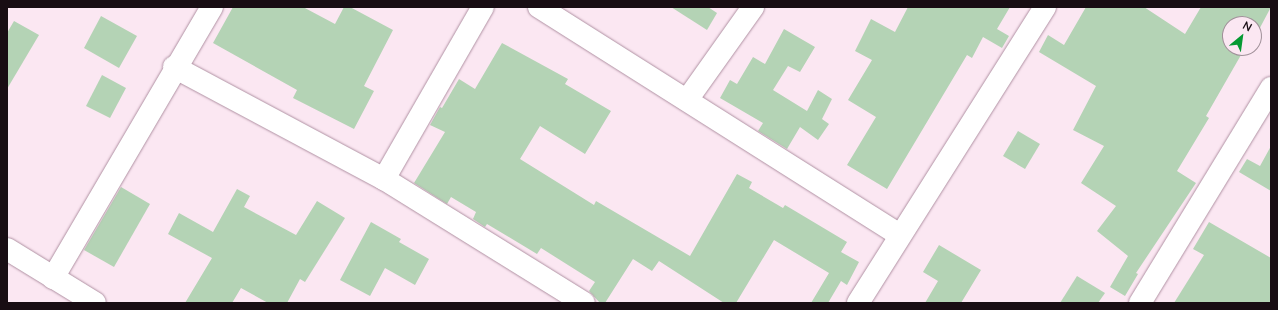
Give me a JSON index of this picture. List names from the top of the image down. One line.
{"north":"top right"}
